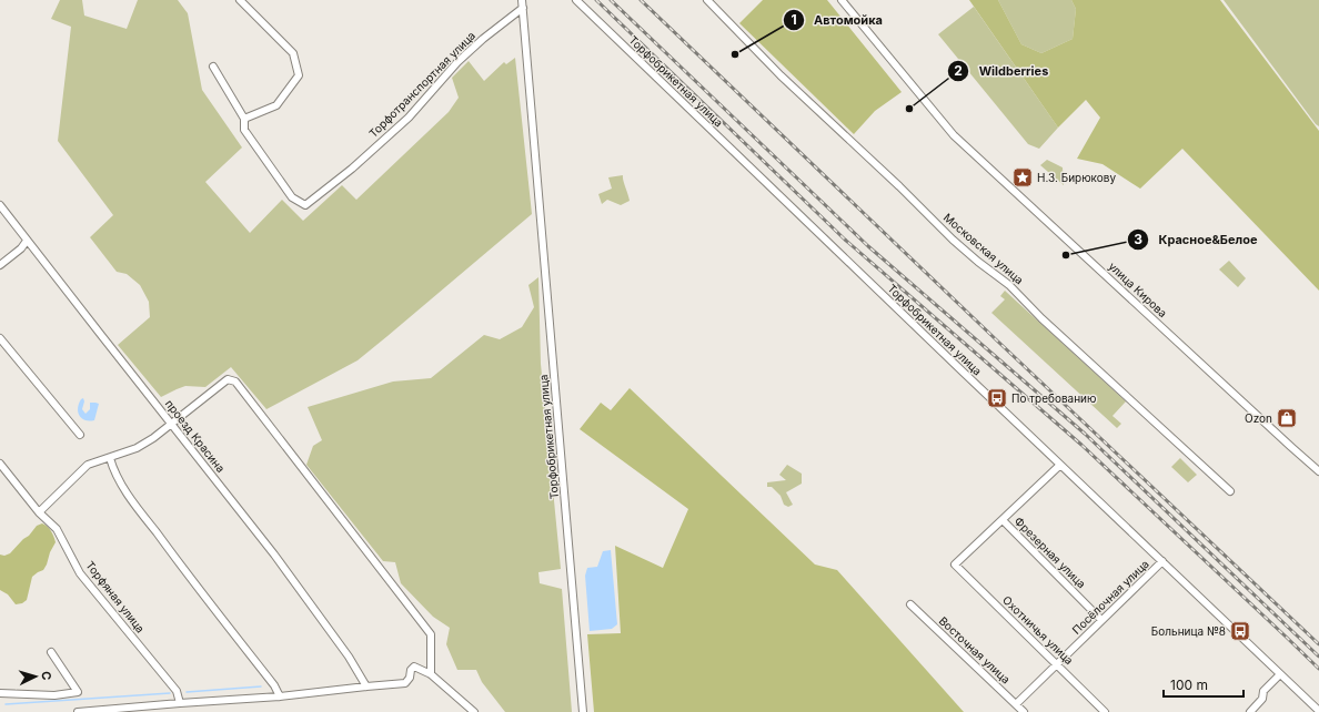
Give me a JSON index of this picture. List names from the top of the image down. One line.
{"streets":{"street":["Торфобрикетная улица","Торфотранспортная улица","Московская улица","улица Кирова","проезд Красина","Фрезерная улица","Торфяная улица","Посёлочная улица","Охотничья улица","Восточная улица"]},"crossings":[["Торфобрикетная улица","Торфотранспортная улица"],["Торфобрикетная улица","Посёлочная улица"],["Фрезерная улица","Посёлочная улица"],["Фрезерная улица","Охотничья улица"],["Посёлочная улица","Охотничья улица"],["Посёлочная улица","Восточная улица"]],"places":{"other":["Автомойка","Wildberries","Красное&Белое"],"place":["Н.З. Бирюкову"],"bus stop":["По требованию","Больница №8"],"shop":["Ozon"]},"scale_bar":"100 m","north":"right"}
